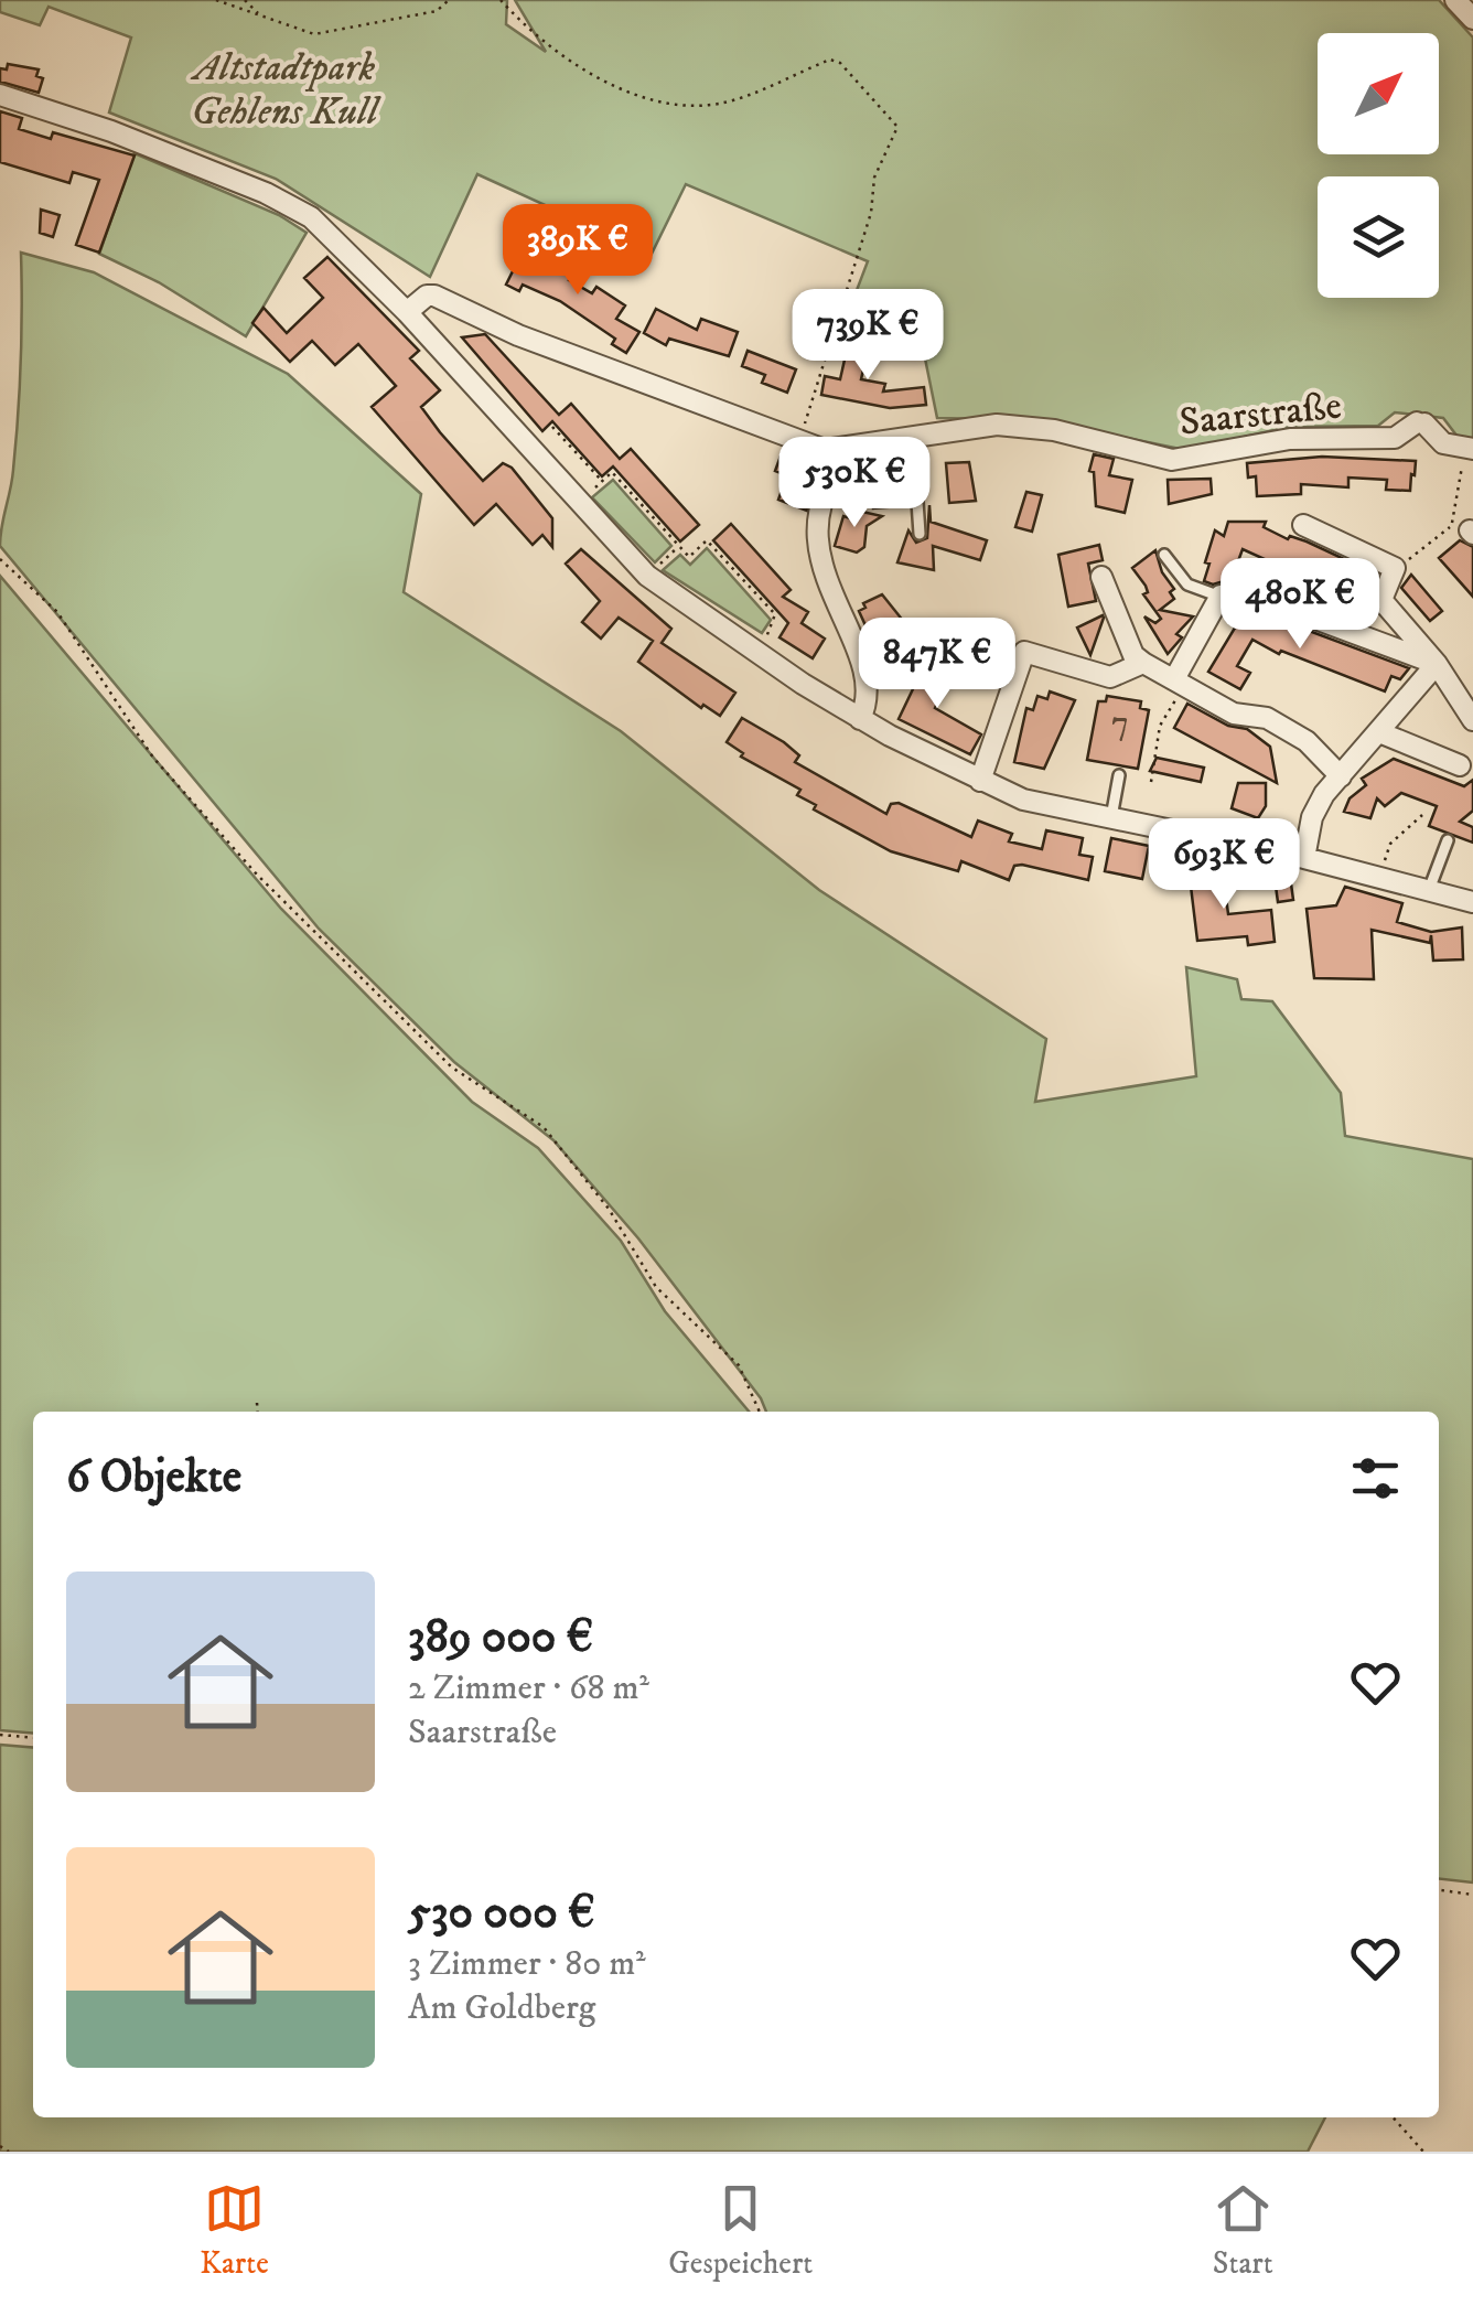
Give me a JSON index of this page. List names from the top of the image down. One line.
{"streets":{"street":["Saarstraße"]},"parks":["Altstadtpark Gehlens Kull"],"house_numbers":["7"],"north":"top right","page":{"price":["389K €","739K €","530K €","480K €","847K €","693K €"],"heading":"6 Objekte","list":[{"name":"389 000 €","note":"2 Zimmer · 68 m² · Saarstraße"},{"name":"530 000 €","note":"3 Zimmer · 80 m² · Am Goldberg"}],"tabs":["Karte","Gespeichert","Start"]}}
